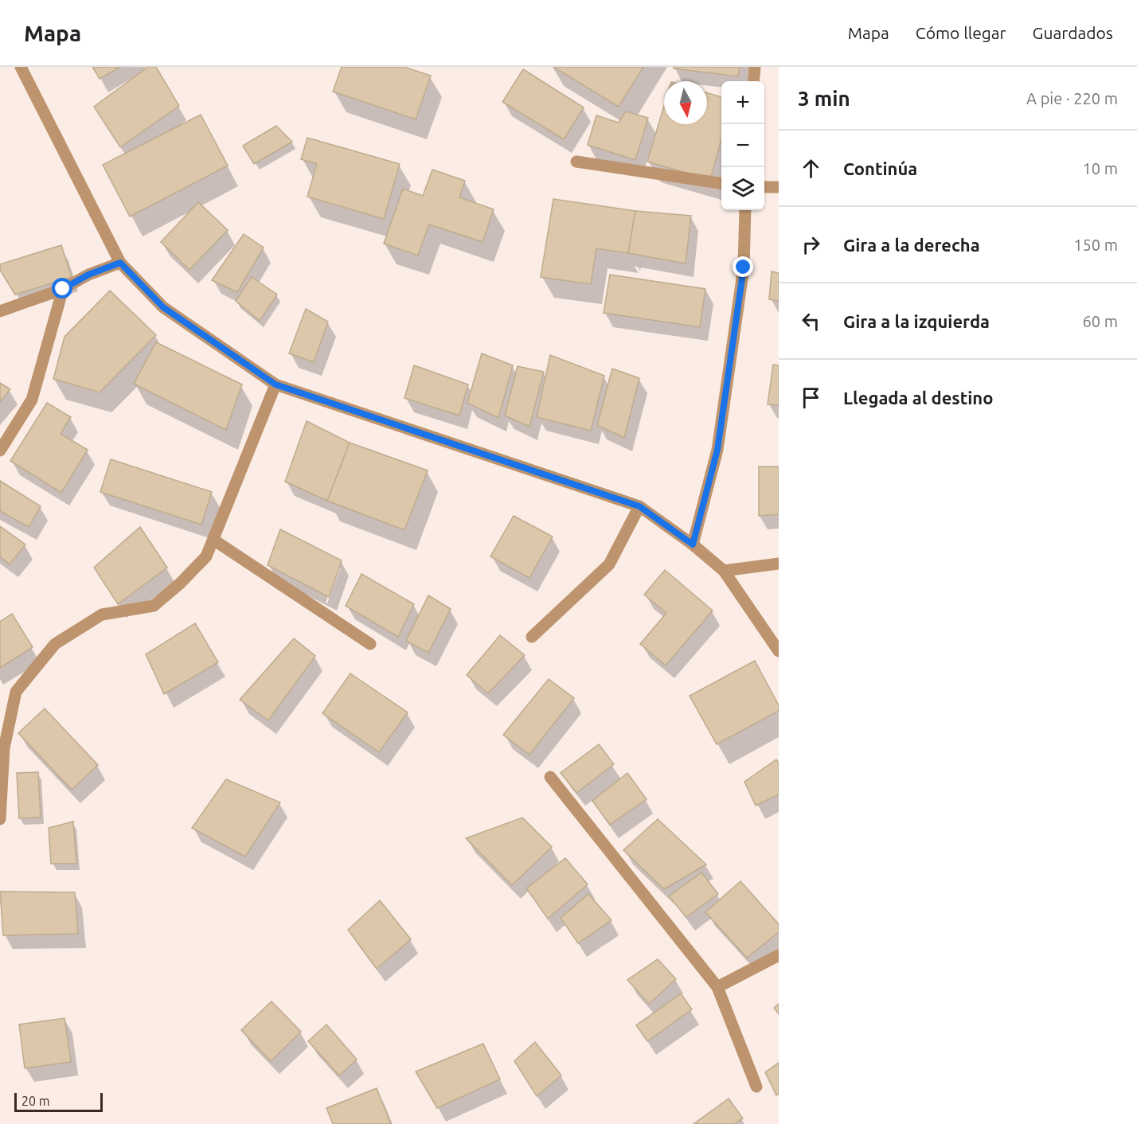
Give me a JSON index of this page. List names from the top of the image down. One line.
{"scale_bar":"20 m","north":"bottom","page":{"header":"Mapa","nav":["Mapa","Cómo llegar","Guardados"],"heading":["3 min","A pie · 220 m"],"map_buttons":["+","−"],"list":[["Continúa","10 m"],["Gira a la derecha","150 m"],["Gira a la izquierda","60 m"],"Llegada al destino"],"scale":"20 m"}}
